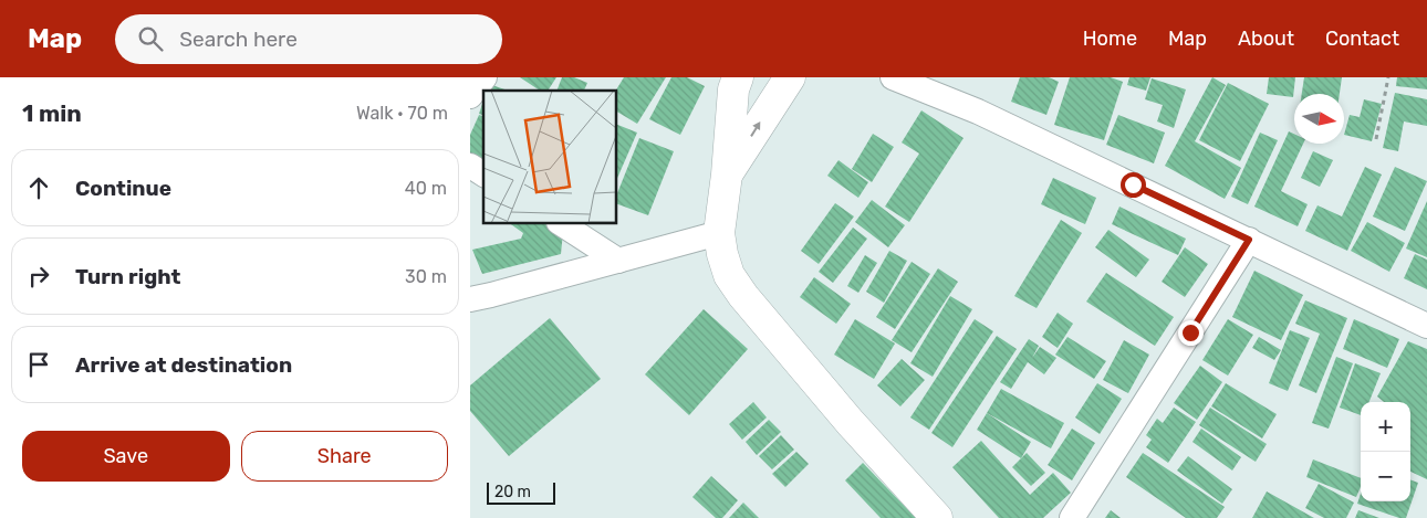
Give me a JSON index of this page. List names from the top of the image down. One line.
{"scale_bar":"20 m","north":"right","page":{"header":"Map","search":"Search here","nav":["Home","Map","About","Contact"],"heading":["1 min","Walk · 70 m"],"list":[["Continue","40 m"],["Turn right","30 m"],"Arrive at destination"],"map_buttons":["+","−"],"buttons":["Save","Share"],"scale":"20 m"}}
